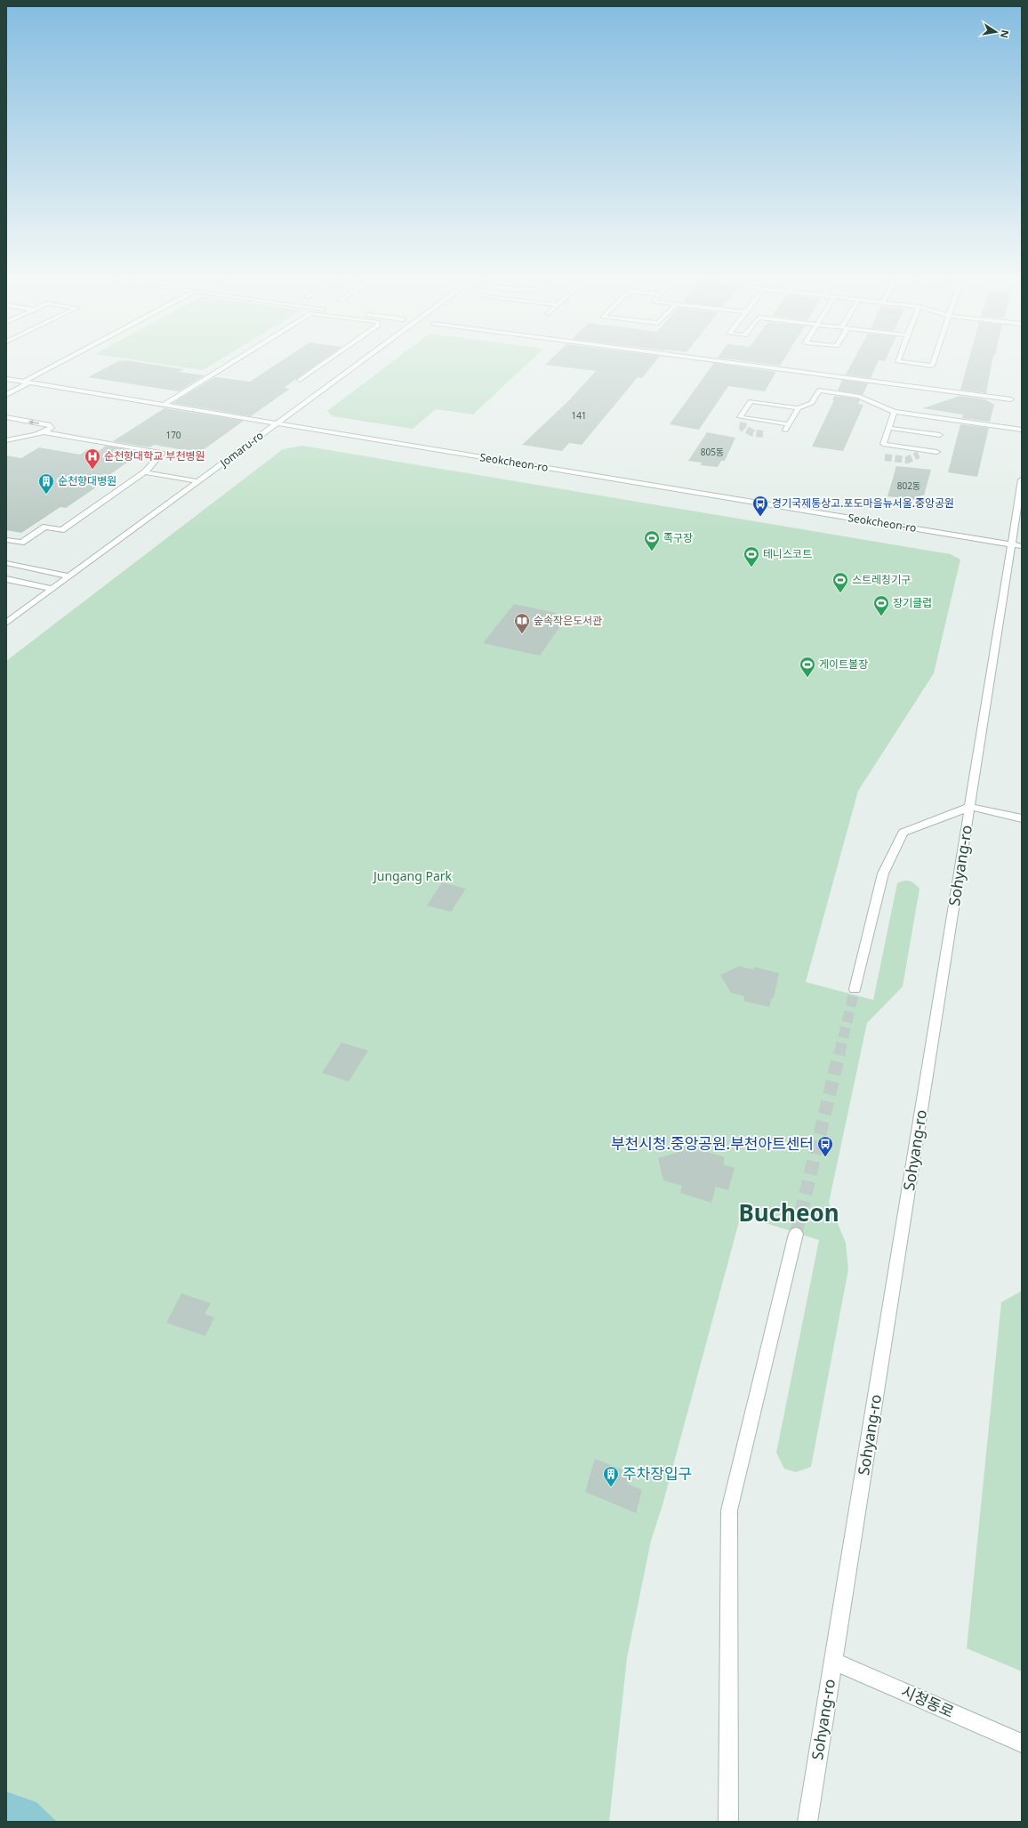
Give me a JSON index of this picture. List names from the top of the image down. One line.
{"streets":{"street":["Jomaru-ro","Seokcheon-ro","Sohyang-ro","시청동로"]},"crossings":[["Jomaru-ro","Seokcheon-ro"],["Seokcheon-ro","Sohyang-ro"],["Sohyang-ro","시청동로"]],"districts":["Bucheon"],"parks":["Jungang Park"],"places":{"hospital":["순천향대학교 부천병원"],"building":["순천향대병원","주차장입구"],"bus stop":["경기국제통상고.포도마을뉴서울.중앙공원","부천시청.중앙공원.부천아트센터"],"sports":["족구장","테니스코트","스트레칭기구","장기클럽","게이트볼장"],"library":["숲속작은도서관"]},"house_numbers":["141","170","805동","802동"],"north":"right"}
